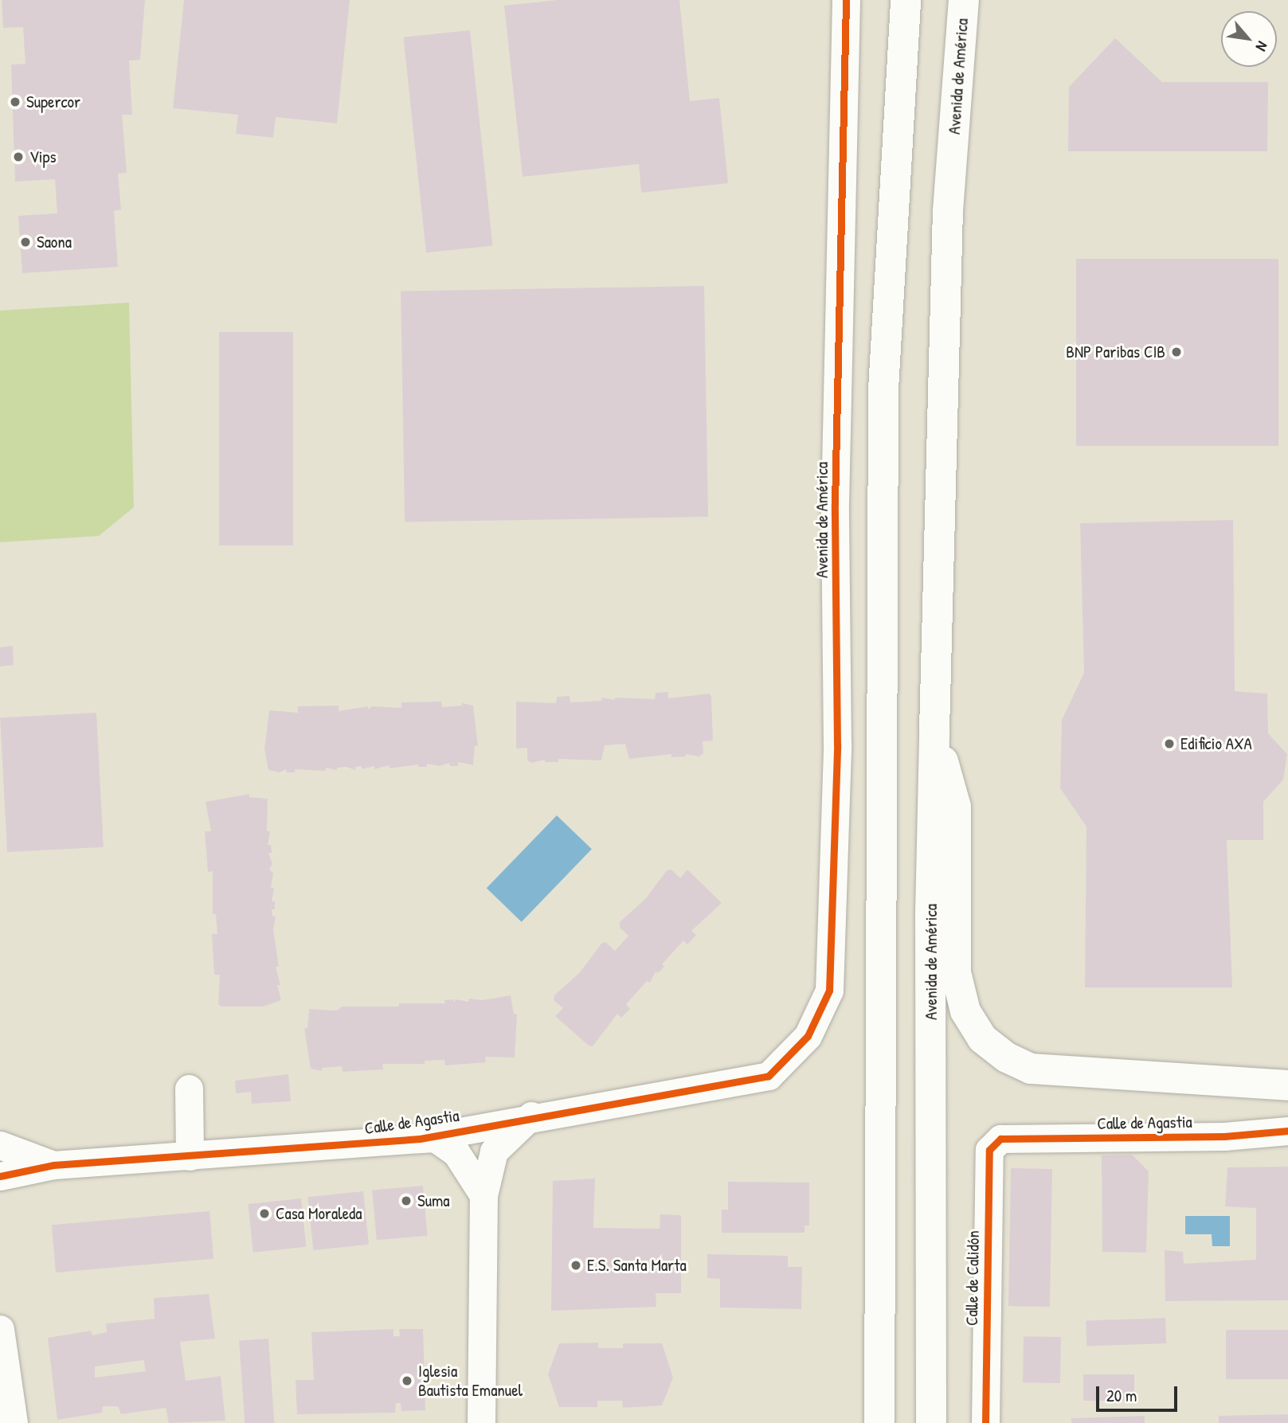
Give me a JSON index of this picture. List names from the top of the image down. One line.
{"streets":{"highway":["Avenida de América"],"street":["Calle de Agastia","Calle de Calidón"]},"crossings":[["Avenida de América","Calle de Agastia"],["Calle de Agastia","Calle de Calidón"]],"places":["Supercor","Vips","Saona","BNP Paribas CIB","Edificio AXA","Suma","Casa Moraleda","E.S. Santa Marta","Iglesia Bautista Emanuel"],"scale_bar":"20 m","north":"bottom right"}
